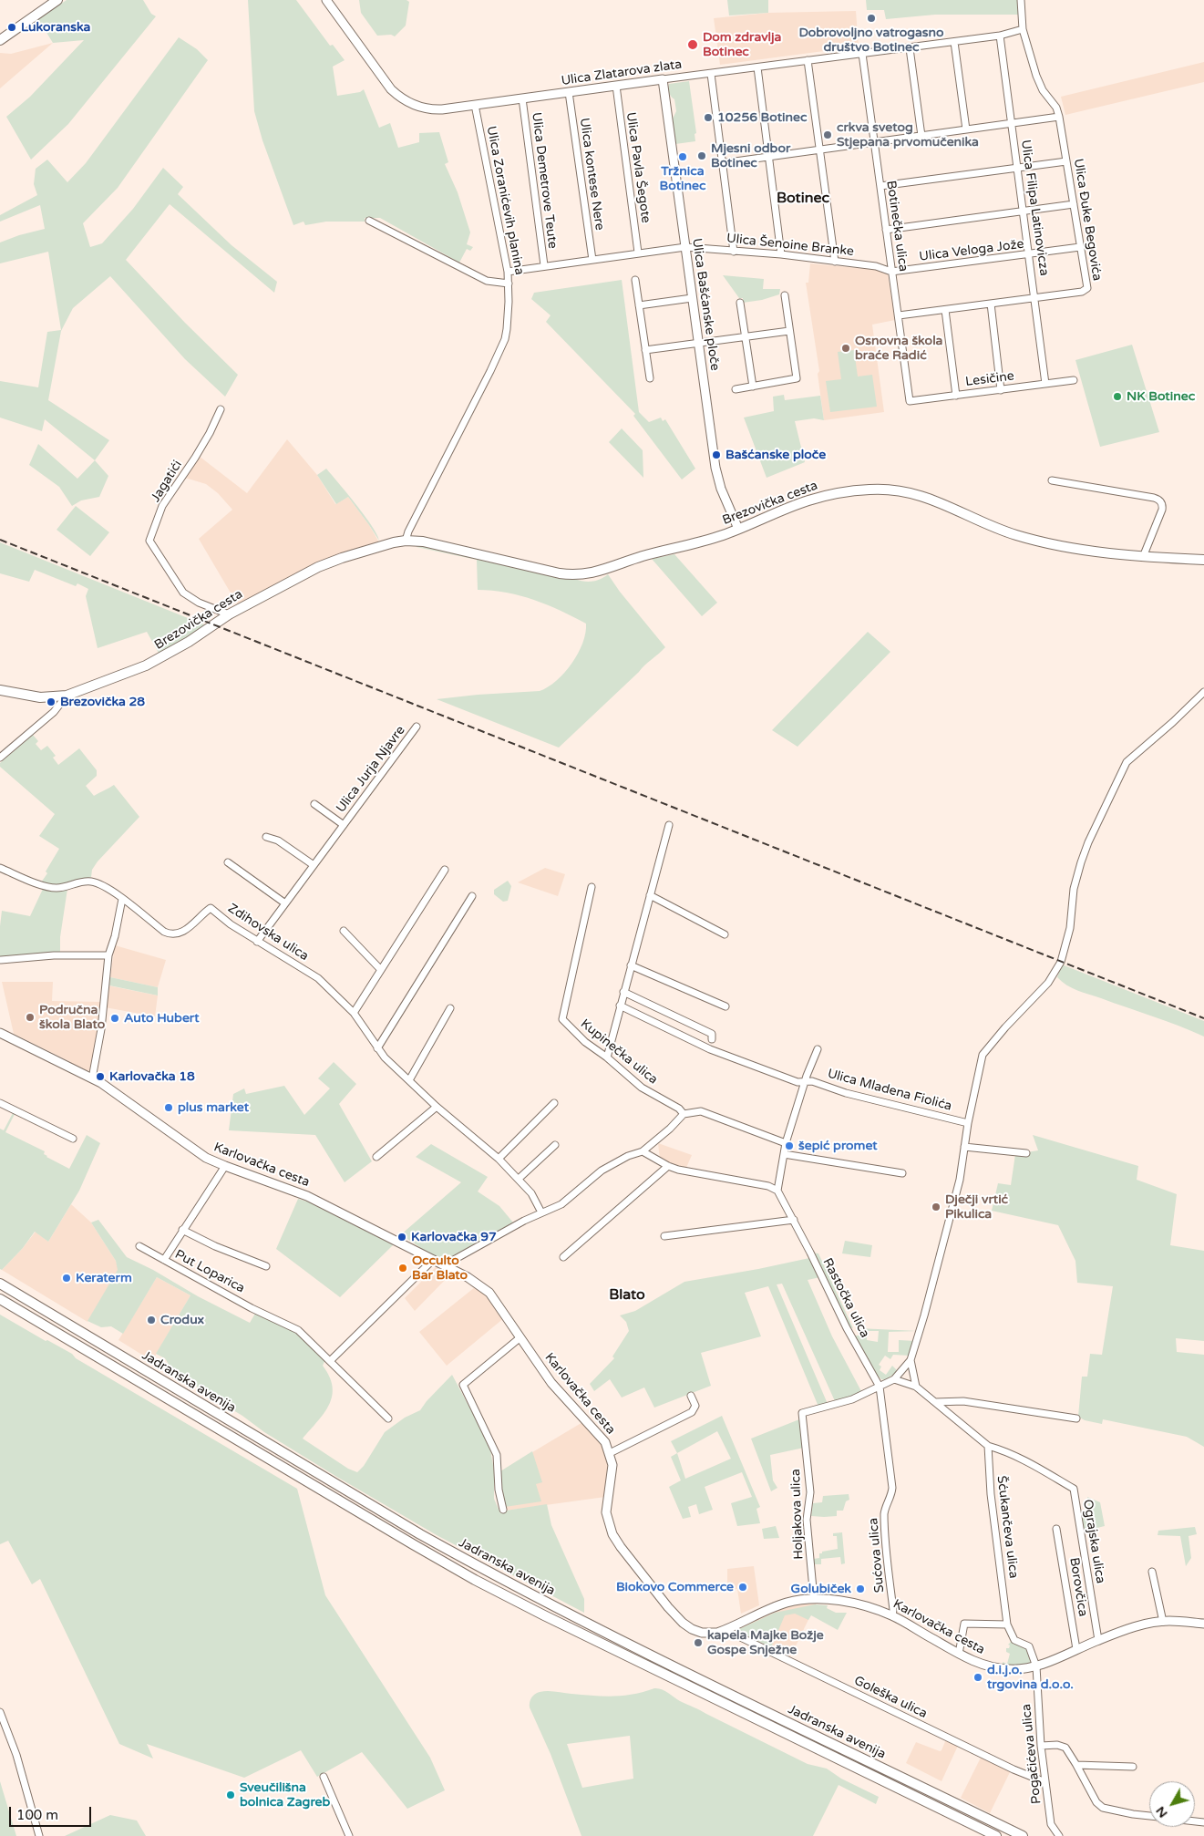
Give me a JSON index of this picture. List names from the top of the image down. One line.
{"streets":{"main road":["Brezovička cesta","Jadranska avenija"],"street":["Ulica Zlatarova zlata","Ulica Pavla Šegote","Ulica kontese Nere","Ulica Demetrove Teute","Ulica Zoranićevih planina","Ulica Filipa Latinovicza","Ulica Đuke Begovića","Botinečka ulica","Ulica Šenoine Branke","Ulica Veloga Jože","Ulica Bašćanske ploče","Lesičine","Jagatići","Ulica Jurja Njavre","Zdihovska ulica","Kupinečka ulica","Ulica Mladena Fiolića","Karlovačka cesta","Put Loparica","Rastočka ulica","Holjakova ulica","Šćukančeva ulica","Ograjska ulica","Sućova ulica","Borovčica","Goleška ulica","Pogačićeva ulica"]},"crossings":[["Ulica Zlatarova zlata","Ulica Pavla Šegote"],["Ulica Zlatarova zlata","Ulica kontese Nere"],["Ulica Zlatarova zlata","Ulica Demetrove Teute"],["Ulica Zlatarova zlata","Ulica Zoranićevih planina"],["Ulica Zlatarova zlata","Ulica Filipa Latinovicza"],["Ulica Zlatarova zlata","Ulica Đuke Begovića"],["Ulica Zlatarova zlata","Botinečka ulica"],["Ulica Zlatarova zlata","Ulica Bašćanske ploče"],["Ulica Pavla Šegote","Ulica Šenoine Branke"],["Ulica kontese Nere","Ulica Šenoine Branke"],["Ulica Demetrove Teute","Ulica Šenoine Branke"],["Ulica Zoranićevih planina","Ulica Šenoine Branke"],["Ulica Filipa Latinovicza","Ulica Đuke Begovića"],["Ulica Filipa Latinovicza","Ulica Veloga Jože"],["Ulica Filipa Latinovicza","Lesičine"],["Ulica Đuke Begovića","Botinečka ulica"],["Ulica Đuke Begovića","Ulica Veloga Jože"],["Botinečka ulica","Ulica Šenoine Branke"],["Botinečka ulica","Ulica Veloga Jože"],["Botinečka ulica","Lesičine"],["Ulica Šenoine Branke","Ulica Veloga Jože"],["Ulica Šenoine Branke","Ulica Bašćanske ploče"],["Ulica Bašćanske ploče","Brezovička cesta"],["Jagatići","Brezovička cesta"],["Ulica Jurja Njavre","Zdihovska ulica"],["Karlovačka cesta","Put Loparica"],["Karlovačka cesta","Holjakova ulica"],["Karlovačka cesta","Šćukančeva ulica"],["Karlovačka cesta","Ograjska ulica"],["Karlovačka cesta","Sućova ulica"],["Karlovačka cesta","Borovčica"],["Karlovačka cesta","Goleška ulica"],["Karlovačka cesta","Pogačićeva ulica"],["Rastočka ulica","Holjakova ulica"],["Rastočka ulica","Sućova ulica"],["Holjakova ulica","Sućova ulica"],["Šćukančeva ulica","Ograjska ulica"],["Šćukančeva ulica","Pogačićeva ulica"],["Goleška ulica","Pogačićeva ulica"]],"districts":["Botinec","Blato"],"places":["Dobrovoljno vatrogasno društvo Botinec","Lukoranska","Dom zdravlja Botinec","10256 Botinec","crkva svetog Stjepana prvomučenika","Mjesni odbor Botinec","Tržnica Botinec","Osnovna škola braće Radić","NK Botinec","Bašćanske ploče","Brezovička 28","Područna škola Blato","Auto Hubert","Karlovačka 18","plus market","šepić promet","Dječji vrtić Pikulica","Karlovačka 97","Occulto Bar Blato","Keraterm","Crodux","Biokovo Commerce","Golubiček","kapela Majke Božje Gospe Snježne","d.i.j.o. trgovina d.o.o.","Sveučilišna bolnica Zagreb"],"scale_bar":"100 m","north":"bottom left"}
